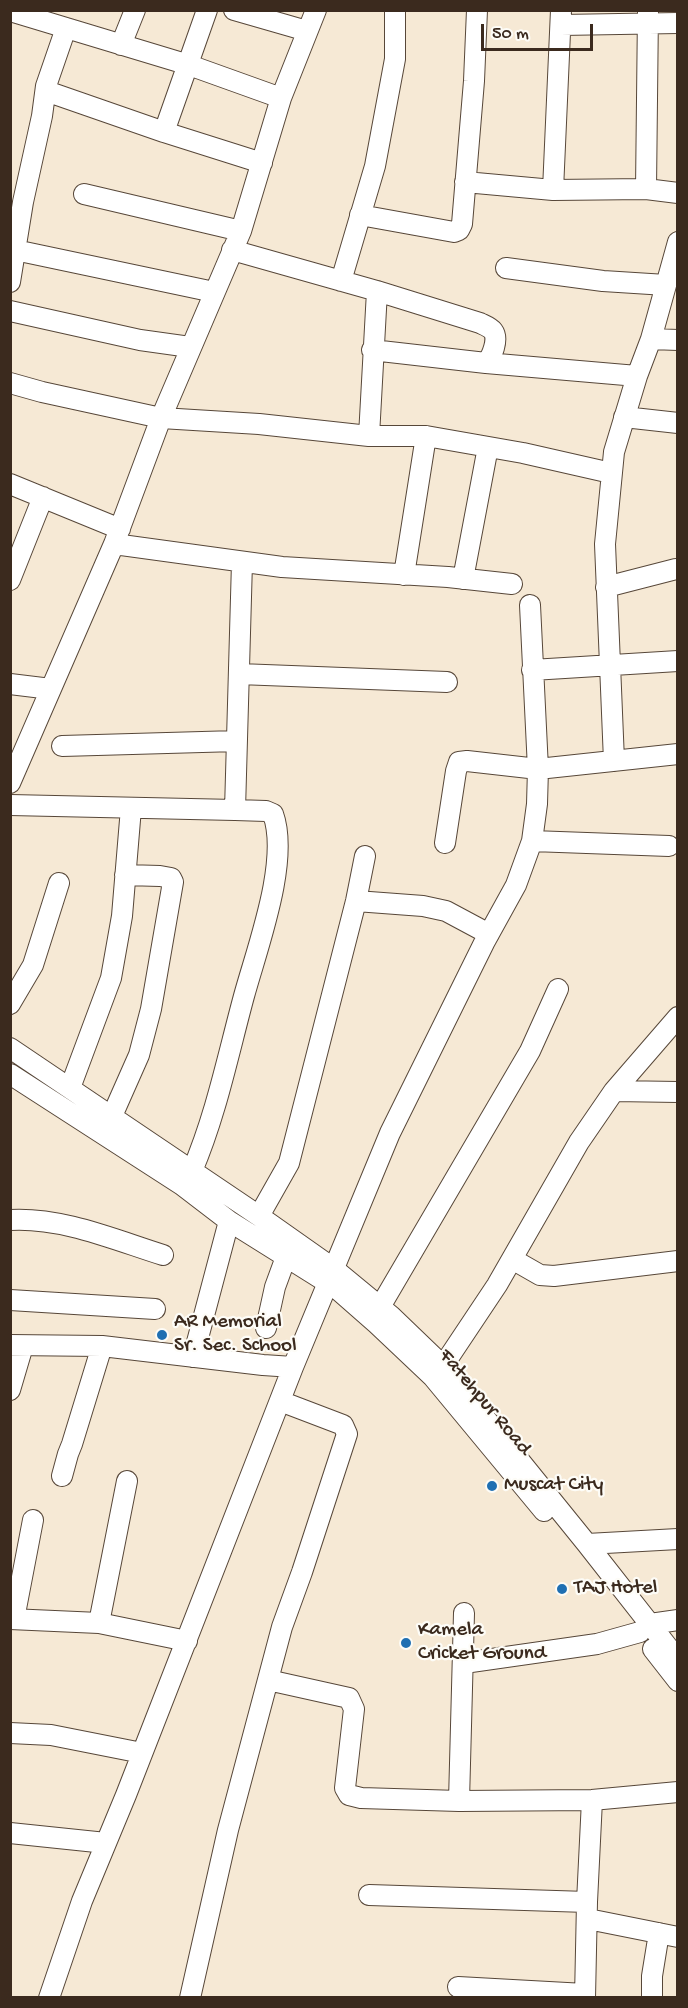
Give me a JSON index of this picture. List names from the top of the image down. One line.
{"streets":{"street":["Fatehpur Road"]},"places":["AR Memorial Sr. Sec. School","Muscat City","TAJ Hotel","Kamela Cricket Ground"],"scale_bar":"50 m"}
